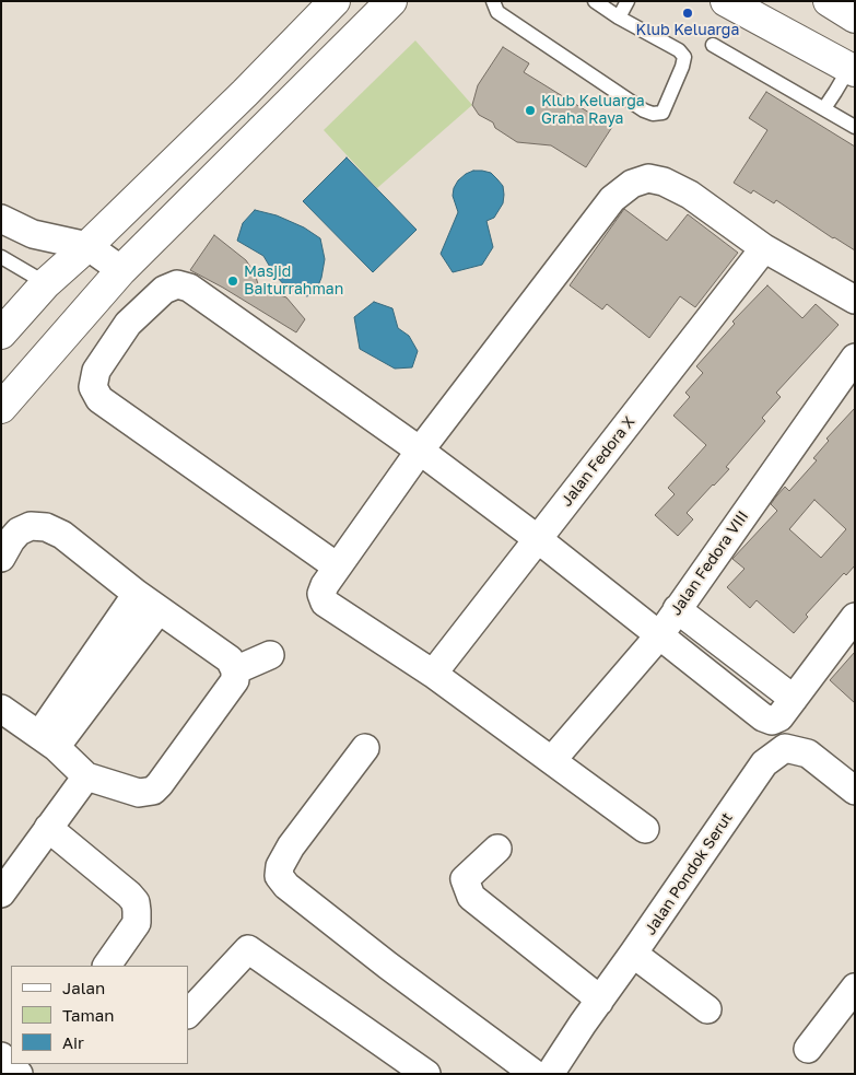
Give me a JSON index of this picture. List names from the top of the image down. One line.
{"streets":{"street":["Jalan Fedora X","Jalan Fedora VIII","Jalan Pondok Serut"]},"places":["Klub Keluarga","Klub Keluarga Graha Raya","Masjid Baiturrahman"],"legend":["Jalan","Taman","Air"]}
